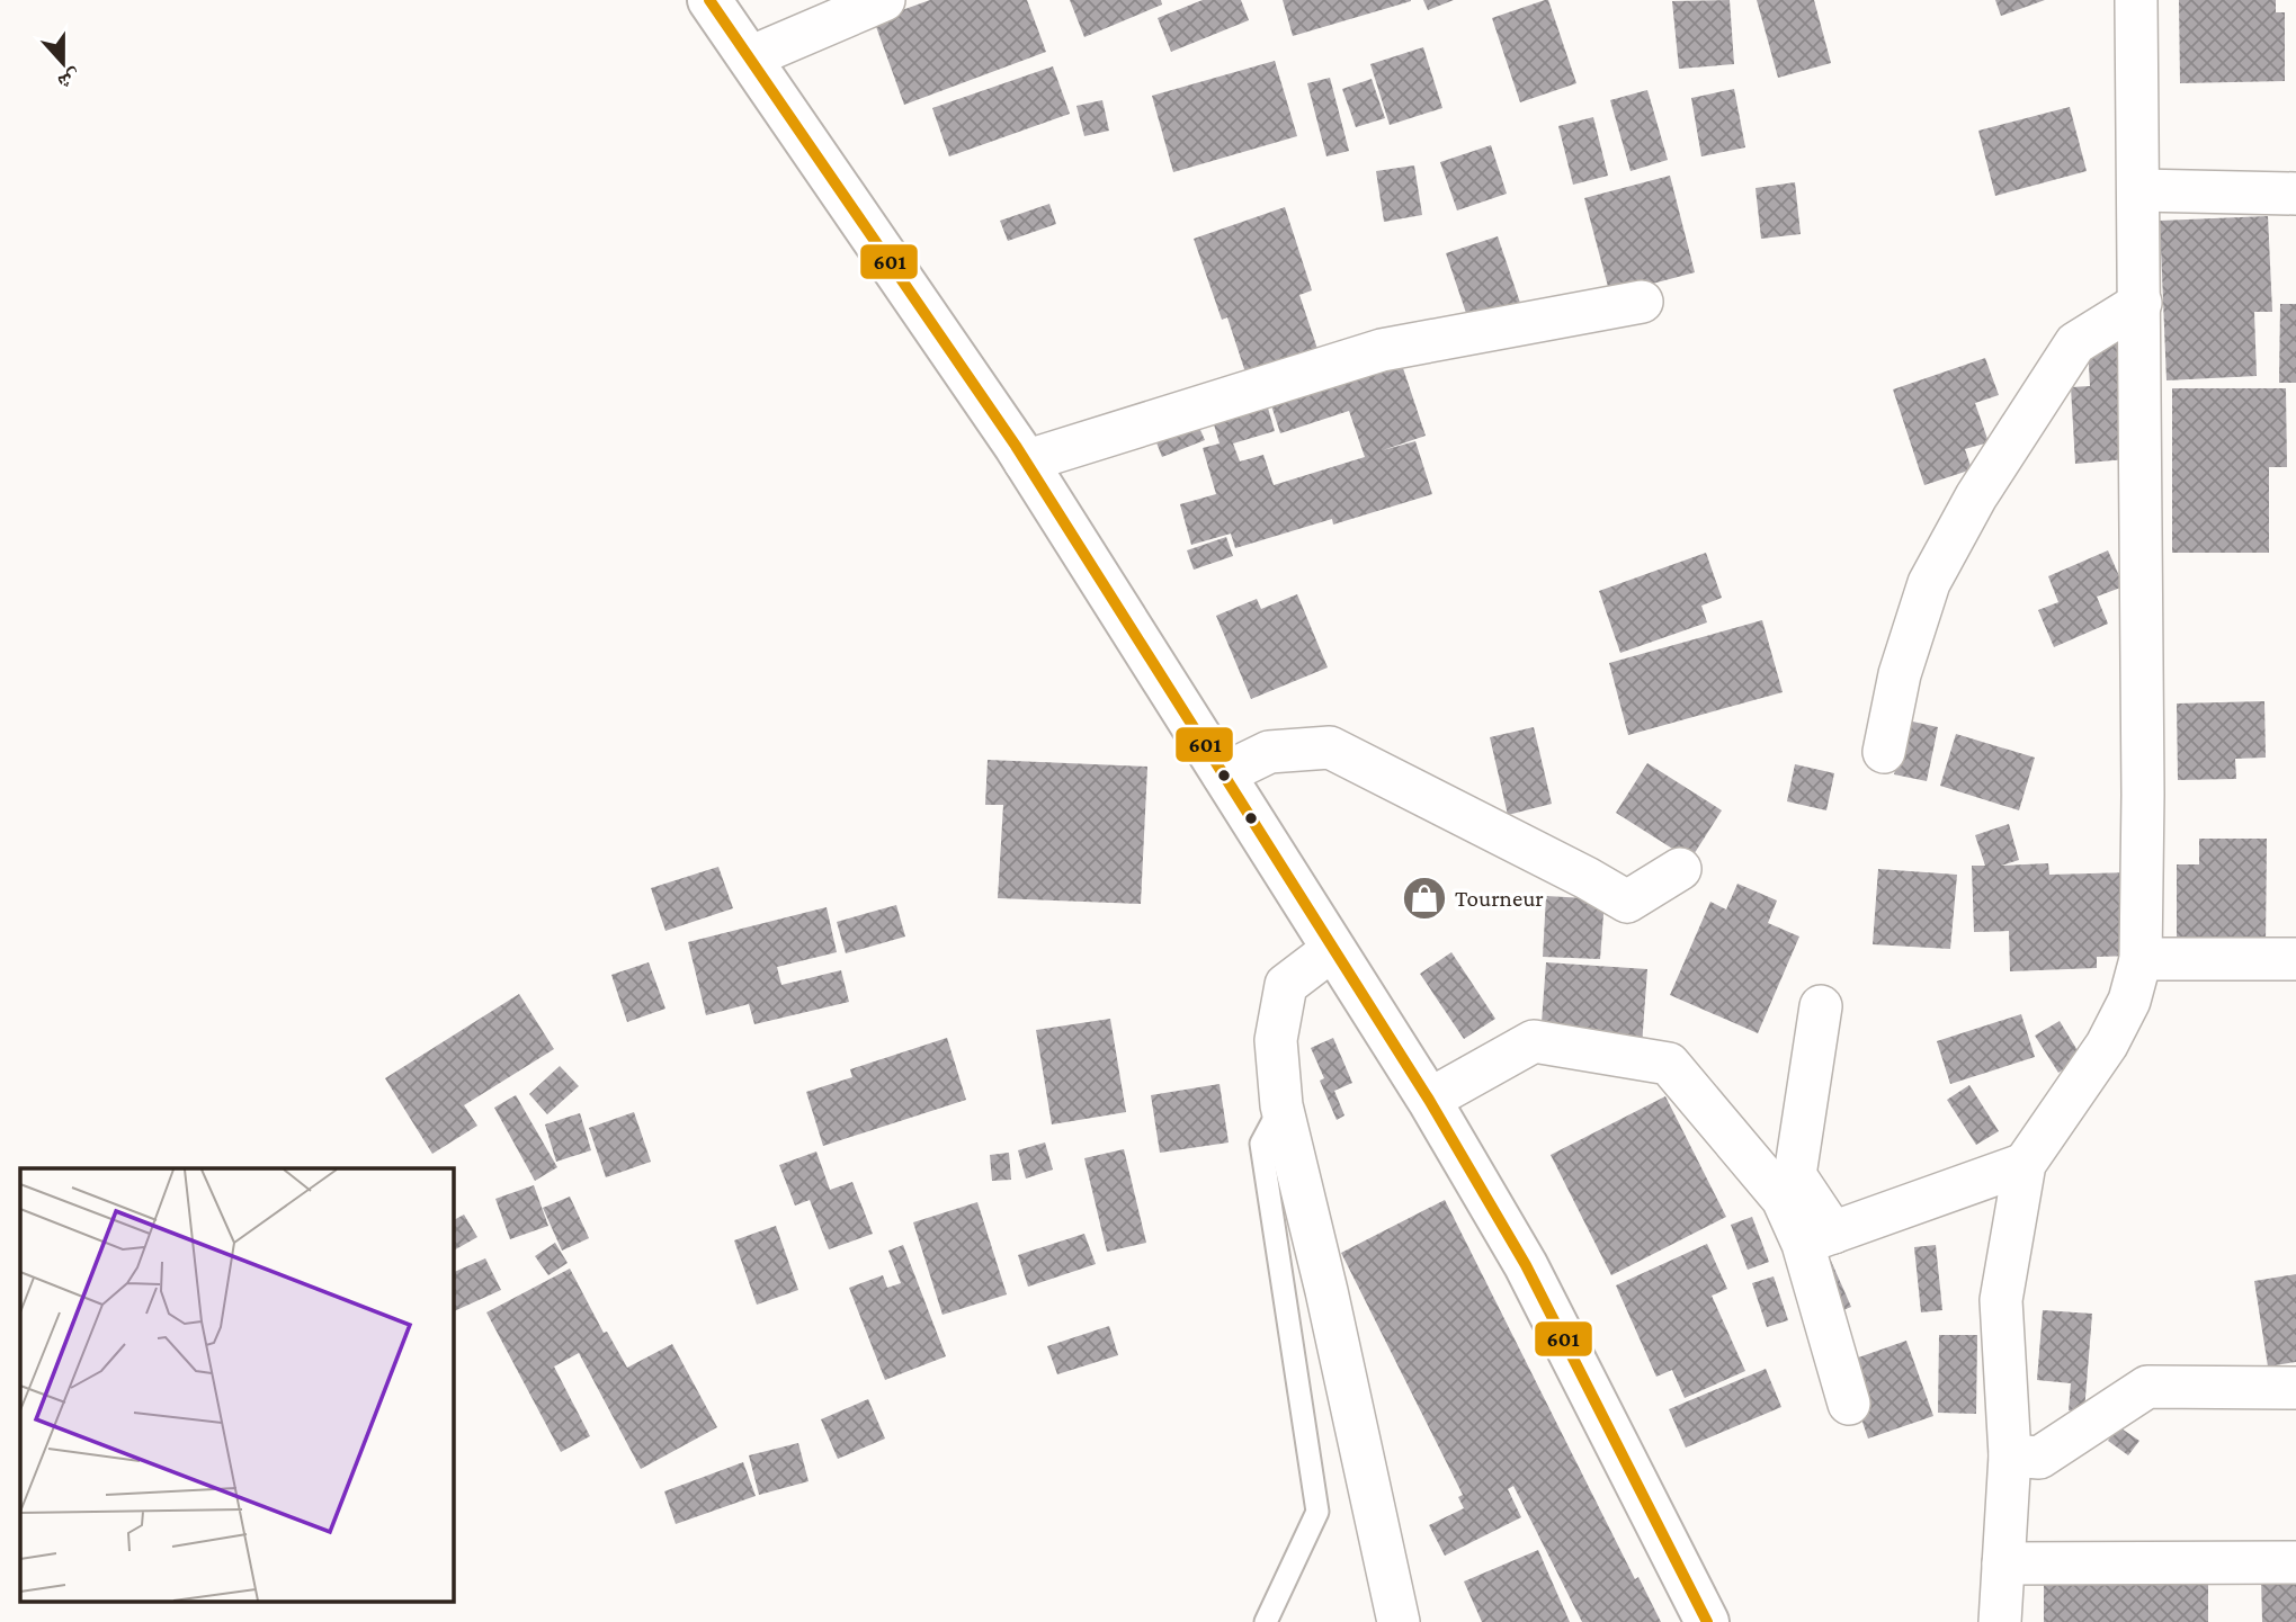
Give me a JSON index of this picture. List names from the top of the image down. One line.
{"places":{"shop":["Tourneur"]},"lines":["transit line 601"],"north":"bottom"}
